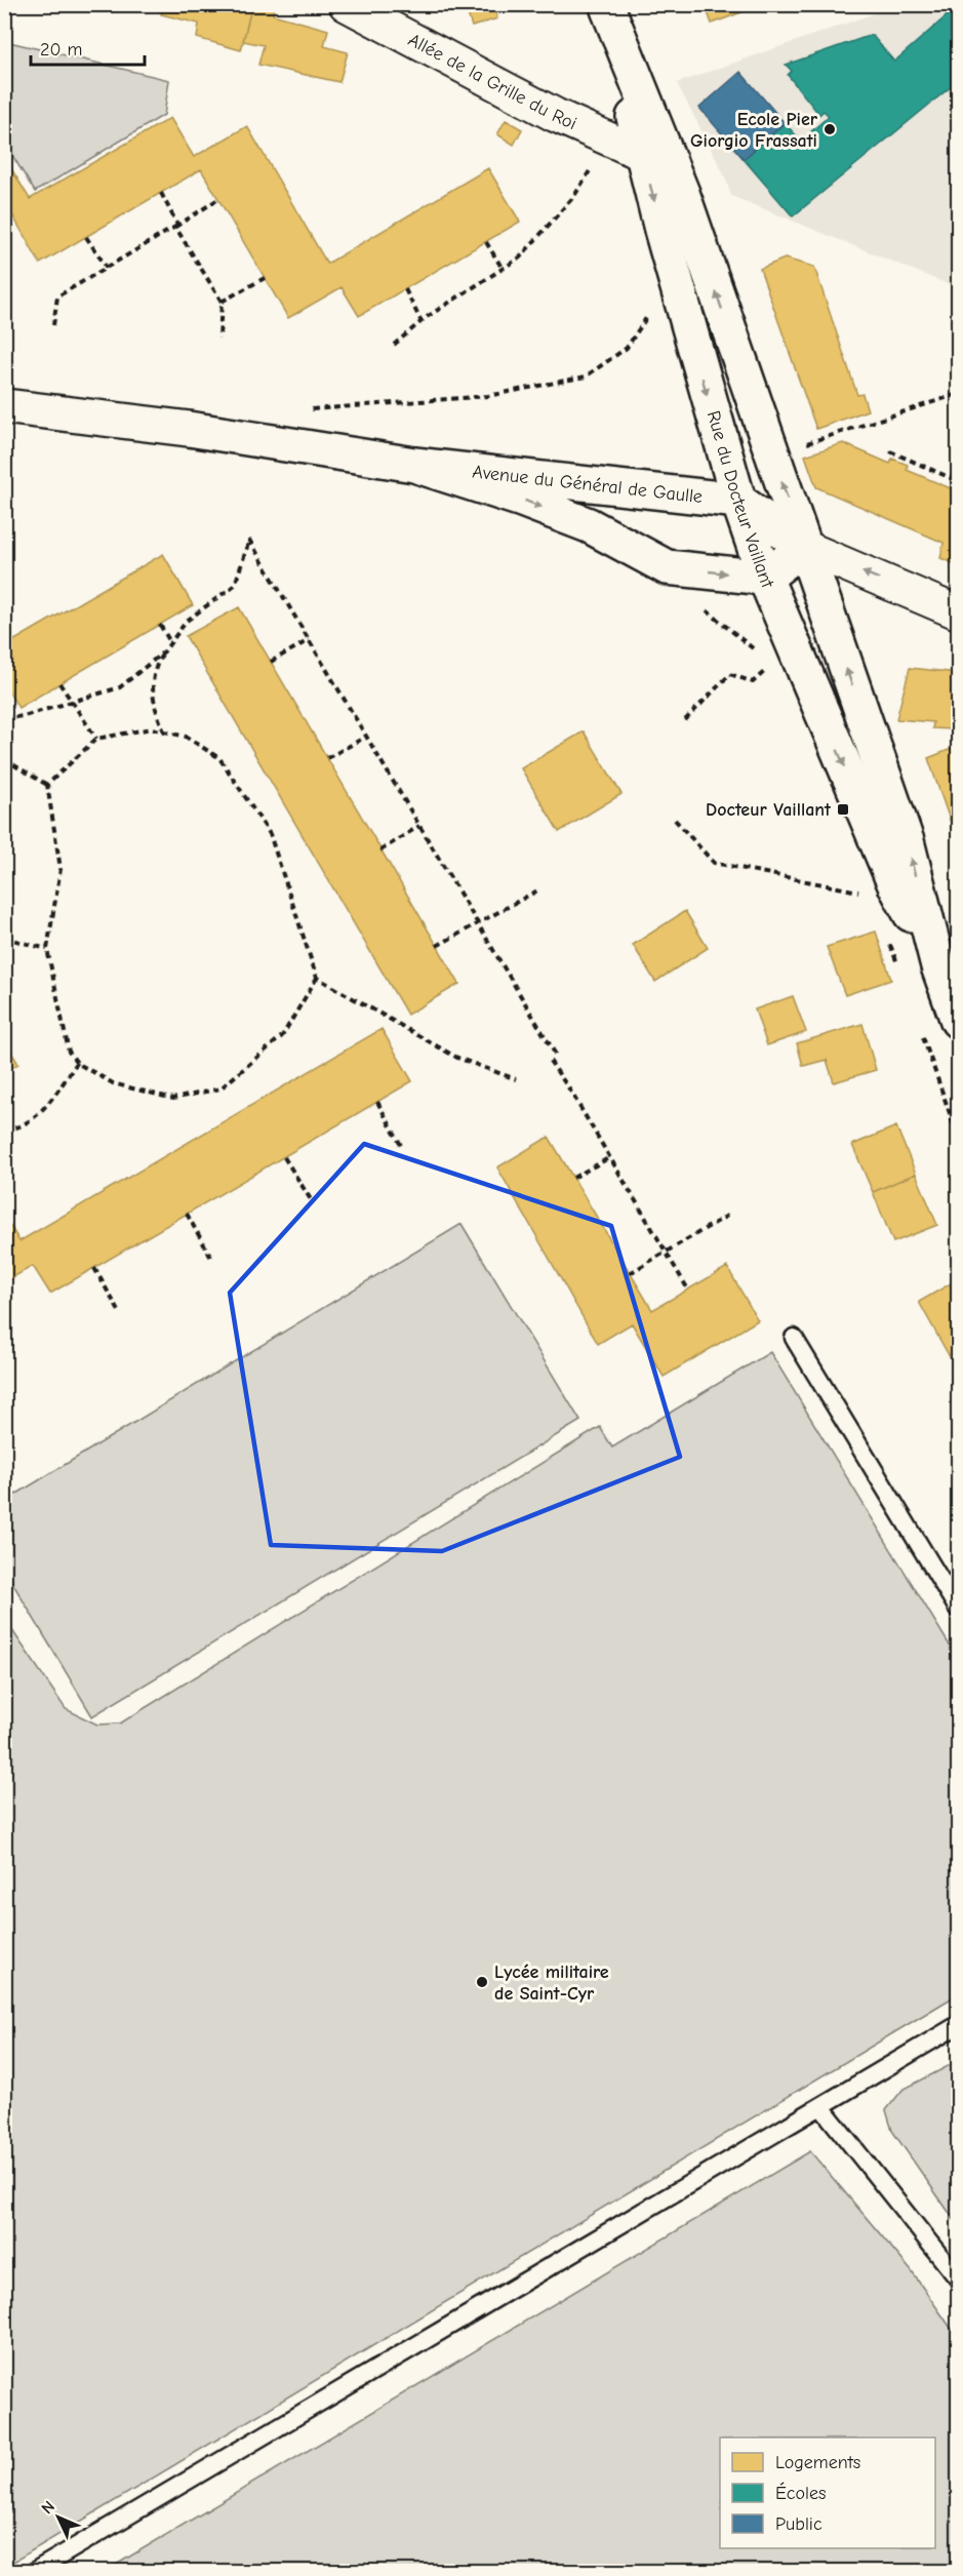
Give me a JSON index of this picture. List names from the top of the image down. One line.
{"streets":{"main road":["Avenue du Général de Gaulle","Rue du Docteur Vaillant"],"street":["Allée de la Grille du Roi"]},"crossings":[["Allée de la Grille du Roi","Rue du Docteur Vaillant"],["Avenue du Général de Gaulle","Rue du Docteur Vaillant"]],"places":{"other":["Ecole Pier Giorgio Frassati","Lycée militaire de Saint-Cyr"],"transit":["Docteur Vaillant"]},"legend":["Logements","Écoles","Public"],"scale_bar":"20 m","north":"top left"}
